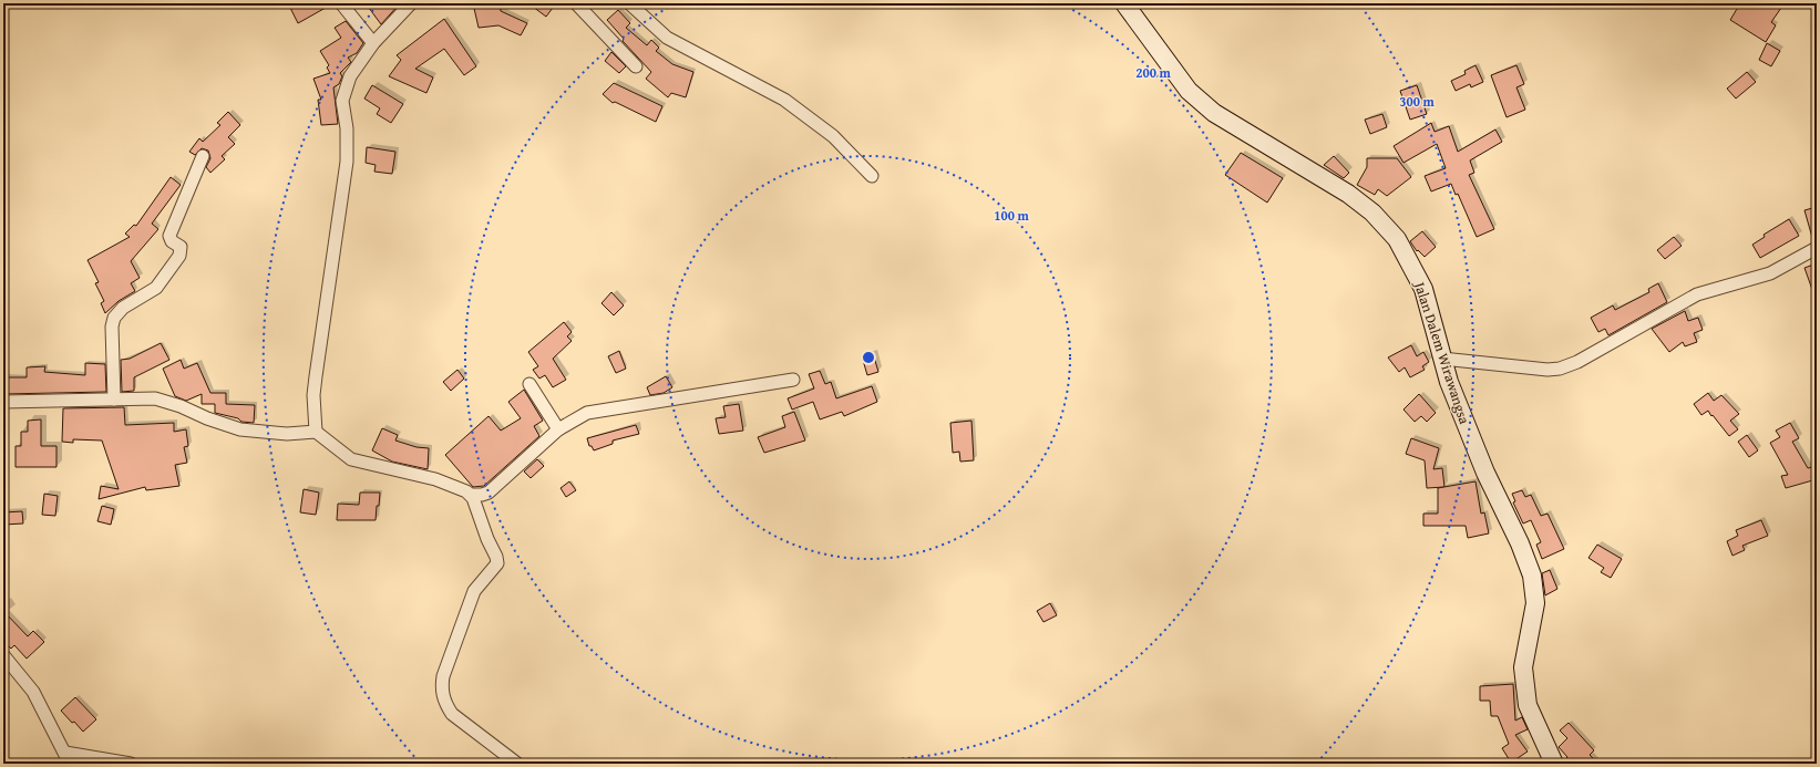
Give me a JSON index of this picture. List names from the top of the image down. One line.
{"streets":{"street":["Jalan Dalem Wirawangsa"]},"rings":["200 m","300 m","100 m"]}
